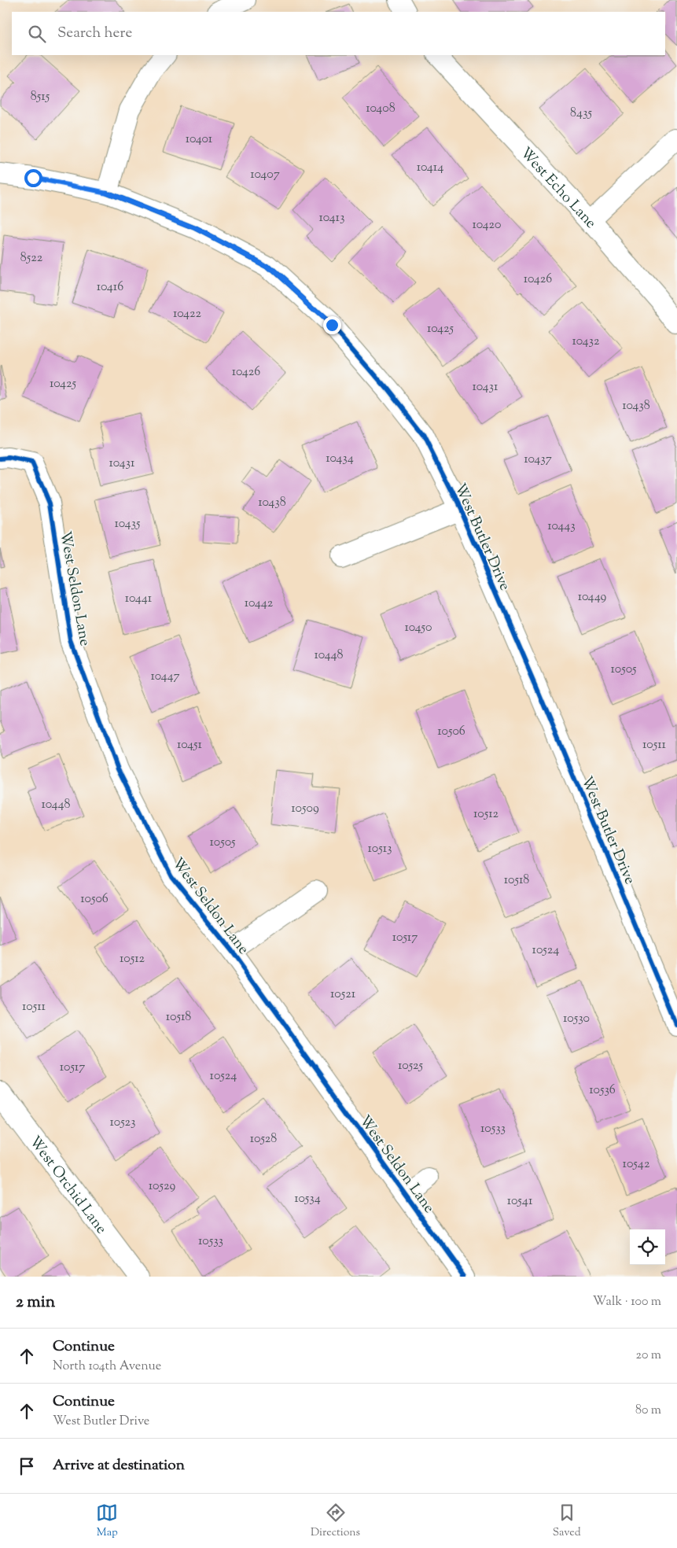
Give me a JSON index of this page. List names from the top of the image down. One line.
{"streets":{"street":["West Echo Lane","West Butler Drive","West Seldon Lane","West Orchid Lane"]},"house_numbers":["8515","10408","8435","10401","10414","10407","10413","10420","8522","10426","10416","10422","10425","10432","10426","10425","10431","10438","10434","10437","10431","10438","10435","10443","10449","10441","10442","10450","10448","10505","10447","10506","10451","10511","10448","10509","10512","10505","10513","10518","10506","10517","10524","10512","10521","10511","10518","10530","10525","10517","10524","10536","10523","10533","10528","10542","10529","10534","10541","10533"],"page":{"search":"Search here","heading":["2 min","Walk · 100 m"],"list":[["Continue","North 104th Avenue","20 m"],["Continue","West Butler Drive","80 m"],"Arrive at destination"],"nav":["Map","Directions","Saved"]}}
